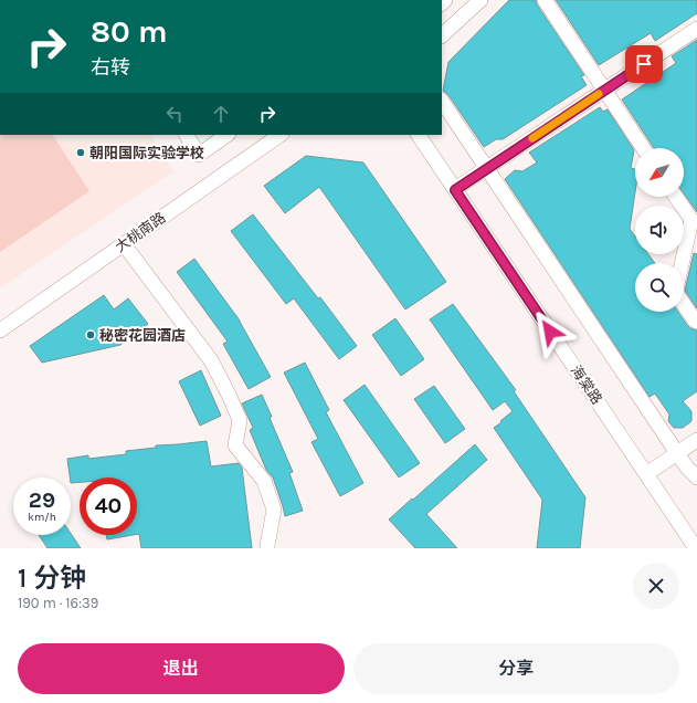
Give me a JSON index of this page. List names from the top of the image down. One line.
{"streets":{"street":["大桃南路","海棠路"]},"places":["朝阳国际实验学校","秘密花园酒店"],"north":"bottom left","page":{"turn":["80 m","右转"],"speed":"29 km/h","limit":"40","heading":["1 分钟","190 m · 16:39"],"buttons":["退出","分享"]}}
